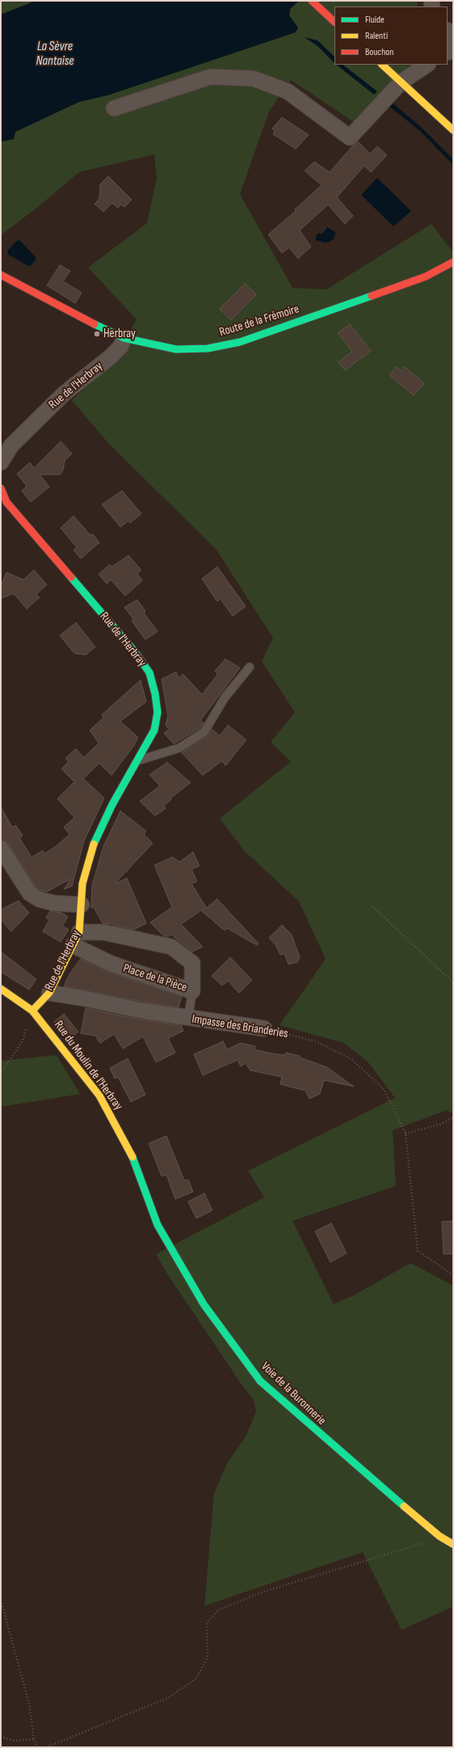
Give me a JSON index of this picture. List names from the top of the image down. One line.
{"streets":{"street":["Route de la Frémoire","Rue de l'Herbray","Place de la Pièce","Impasse des Brianderies","Rue du Moulin de l'Herbray","Voie de la Buronnerie"]},"crossings":[["Route de la Frémoire","Rue de l'Herbray"],["Rue de l'Herbray","Place de la Pièce"],["Rue de l'Herbray","Impasse des Brianderies"],["Rue de l'Herbray","Rue du Moulin de l'Herbray"],["Rue du Moulin de l'Herbray","Voie de la Buronnerie"]],"water":["La Sèvre Nantaise"],"places":["Herbray"],"legend":["Fluide","Ralenti","Bouchon"]}
